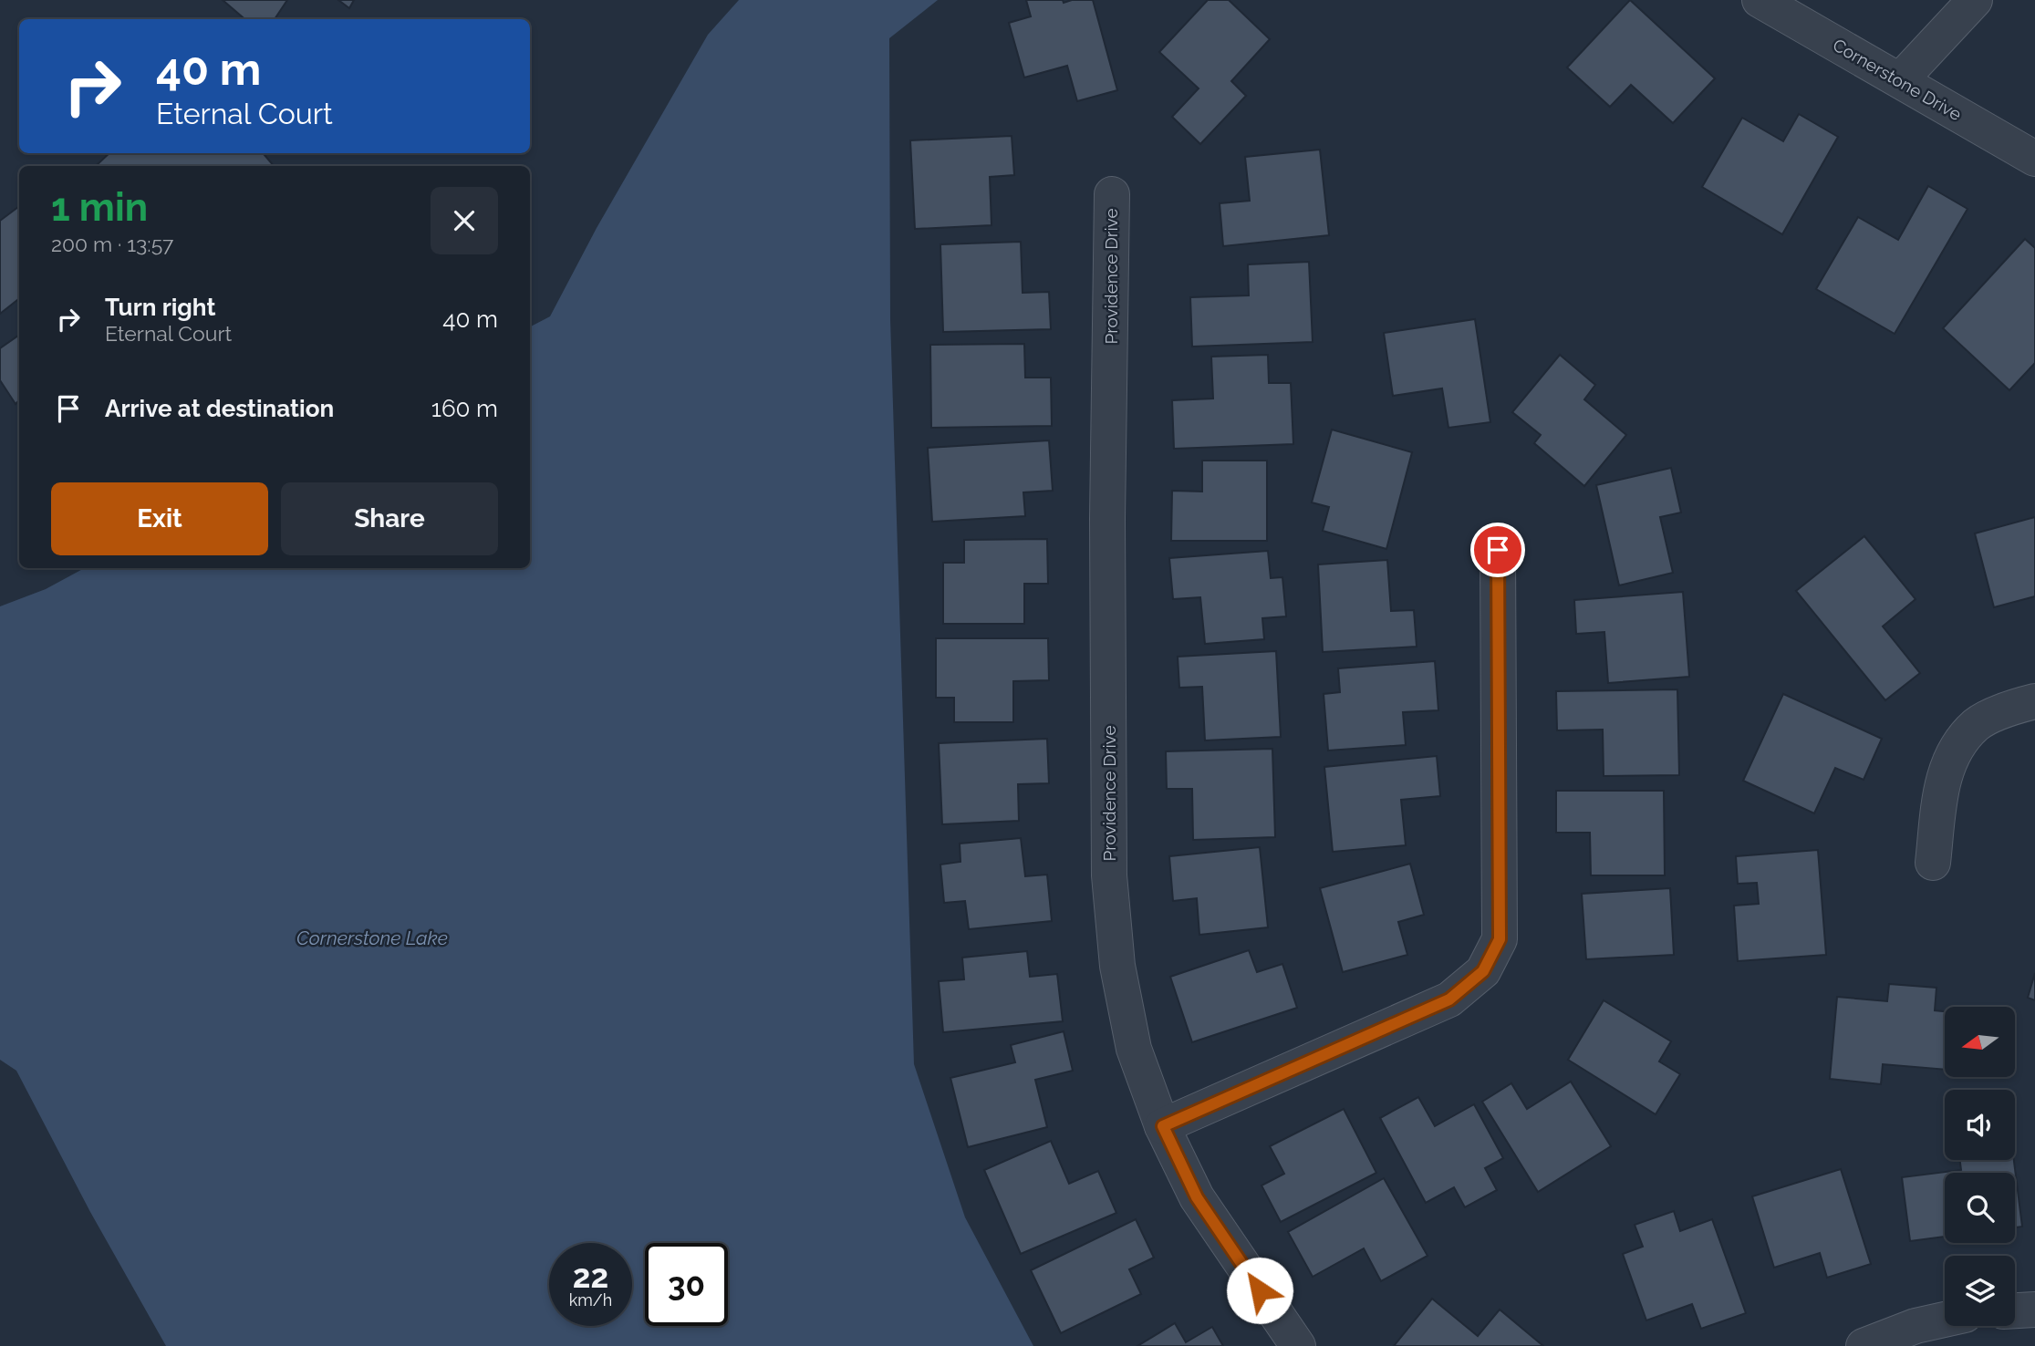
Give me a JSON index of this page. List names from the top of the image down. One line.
{"streets":{"street":["Cornerstone Drive","Providence Drive"]},"water":["Cornerstone Lake"],"north":"left","page":{"turn":["40 m","Eternal Court"],"heading":["1 min","200 m · 13:57"],"list":[{"name":"Turn right","note":"Eternal Court","value":"40 m"},{"name":"Arrive at destination","value":"160 m"}],"buttons":["Exit","Share"],"speed":"22 km/h","limit":"30"}}
